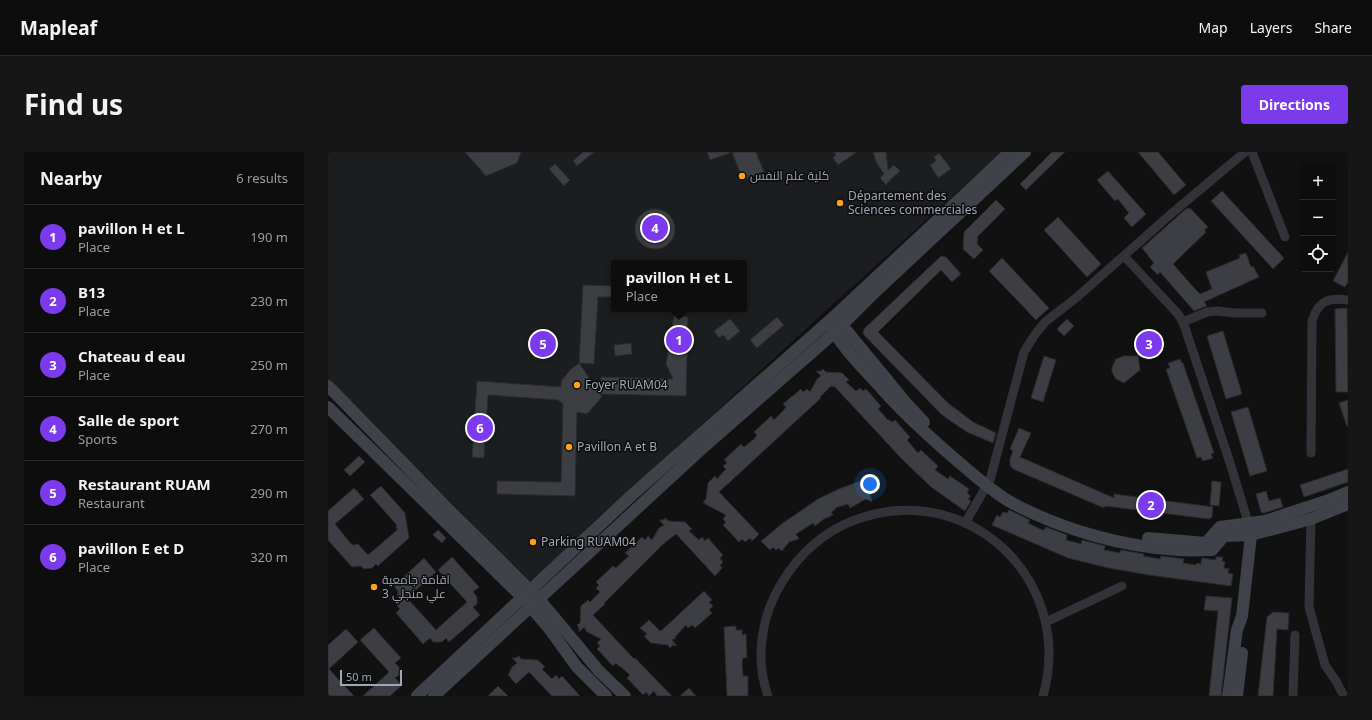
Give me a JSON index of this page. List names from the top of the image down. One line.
{"places":["كلية علم النفس","Département des Sciences commerciales","Foyer RUAM04","Pavillon A et B","Parking RUAM04","اقامة جامعية علي منجلي 3"],"scale_bar":"50 m","page":{"header":"Mapleaf","nav":["Map","Layers","Share"],"title":"Find us","buttons":"Directions","heading":["Nearby","6 results"],"map_buttons":["+","−"],"list":[{"mark":"1","name":"pavillon H et L","note":"Place","value":"190 m"},{"mark":"2","name":"B13","note":"Place","value":"230 m"},{"mark":"3","name":"Chateau d eau","note":"Place","value":"250 m"},{"mark":"4","name":"Salle de sport","note":"Sports","value":"270 m"},{"mark":"5","name":"Restaurant RUAM","note":"Restaurant","value":"290 m"},{"mark":"6","name":"pavillon E et D","note":"Place","value":"320 m"}],"pins":["4","1","3","5","6","2"],"popup":["pavillon H et L","Place"],"scale":"50 m"}}
